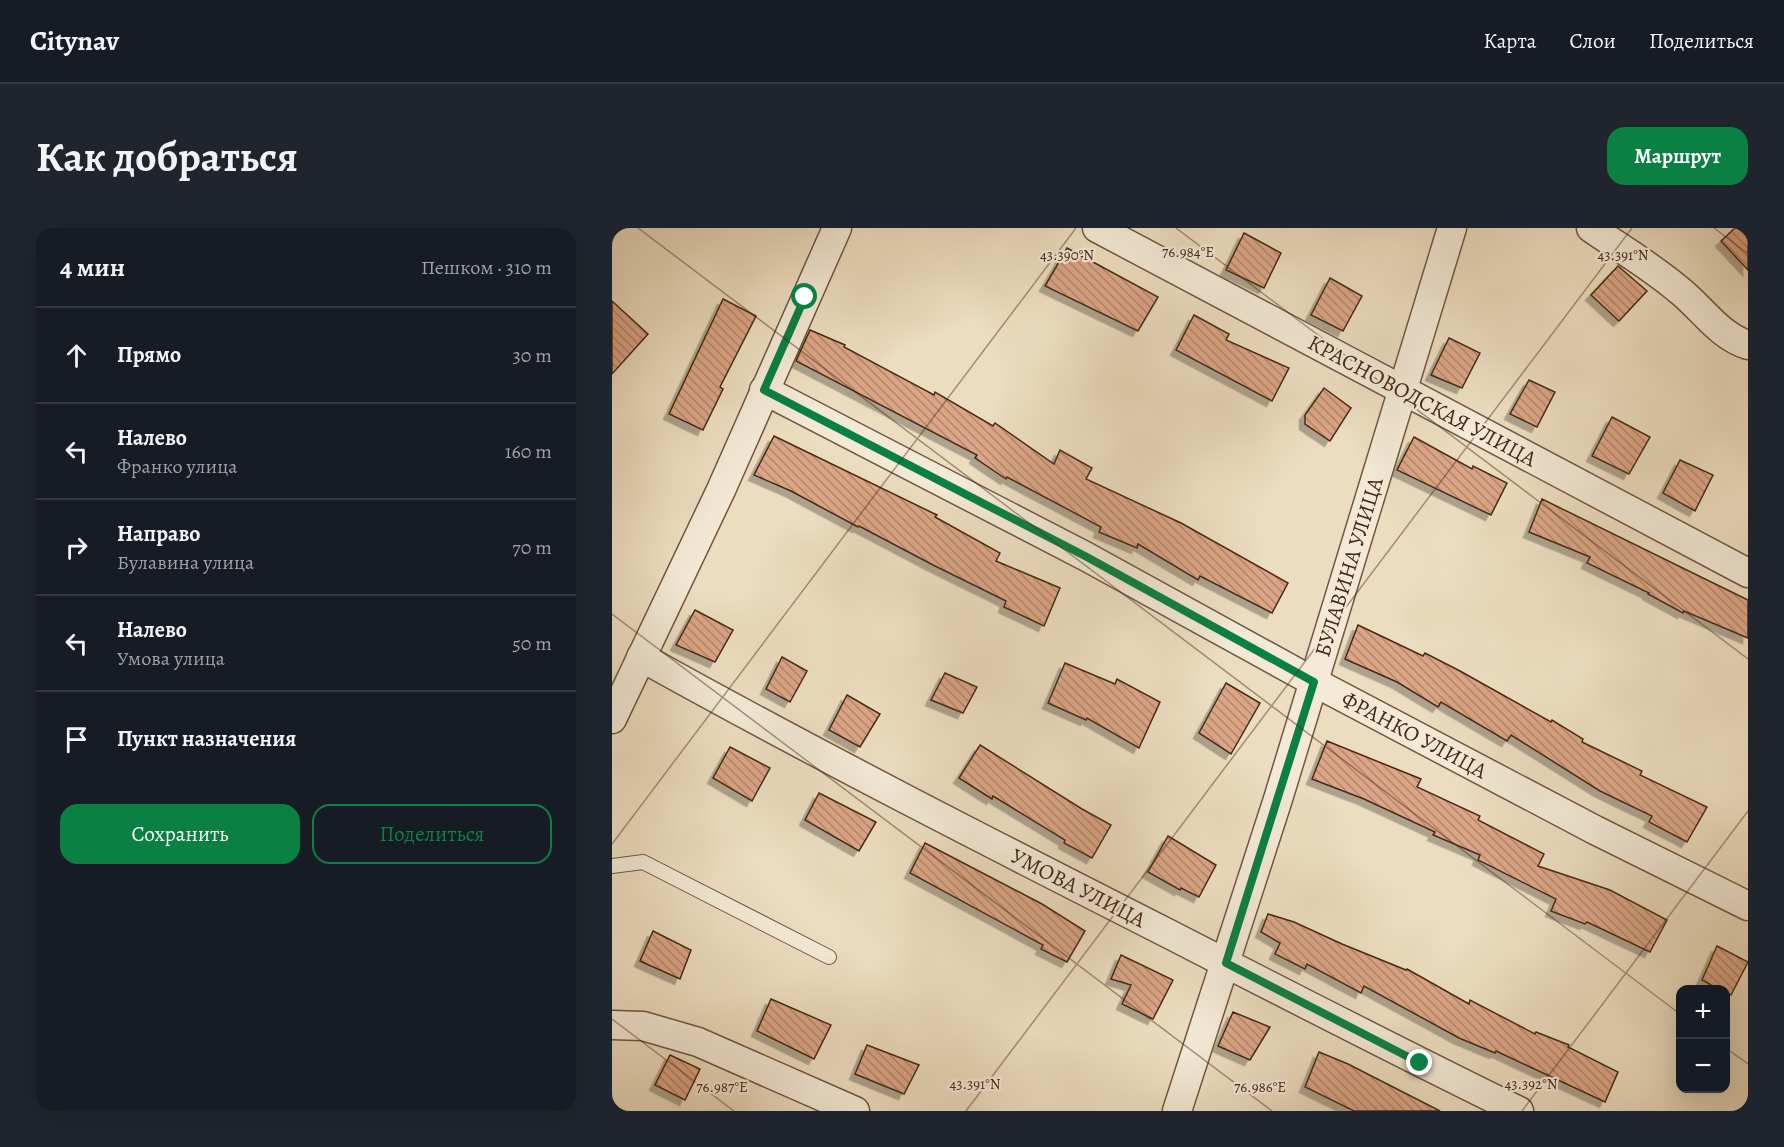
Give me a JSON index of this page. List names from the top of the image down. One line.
{"streets":{"street":["КРАСНОВОДСКАЯ УЛИЦА","БУЛАВИНА УЛИЦА","ФРАНКО УЛИЦА","УМОВА УЛИЦА"]},"crossings":[["КРАСНОВОДСКАЯ УЛИЦА","БУЛАВИНА УЛИЦА"],["БУЛАВИНА УЛИЦА","ФРАНКО УЛИЦА"],["БУЛАВИНА УЛИЦА","УМОВА УЛИЦА"]],"page":{"header":"Citynav","nav":["Карта","Слои","Поделиться"],"buttons":["Маршрут",["Сохранить","Поделиться"]],"title":"Как добраться","heading":["4 мин","Пешком · 310 m"],"list":[["Прямо","30 m"],["Налево","Франко улица","160 m"],["Направо","Булавина улица","70 m"],["Налево","Умова улица","50 m"],"Пункт назначения"],"map_buttons":["+","−"]},"coordinates":["76.984°E","43.390°N","43.391°N","43.392°N","76.987°E","76.986°E"]}
